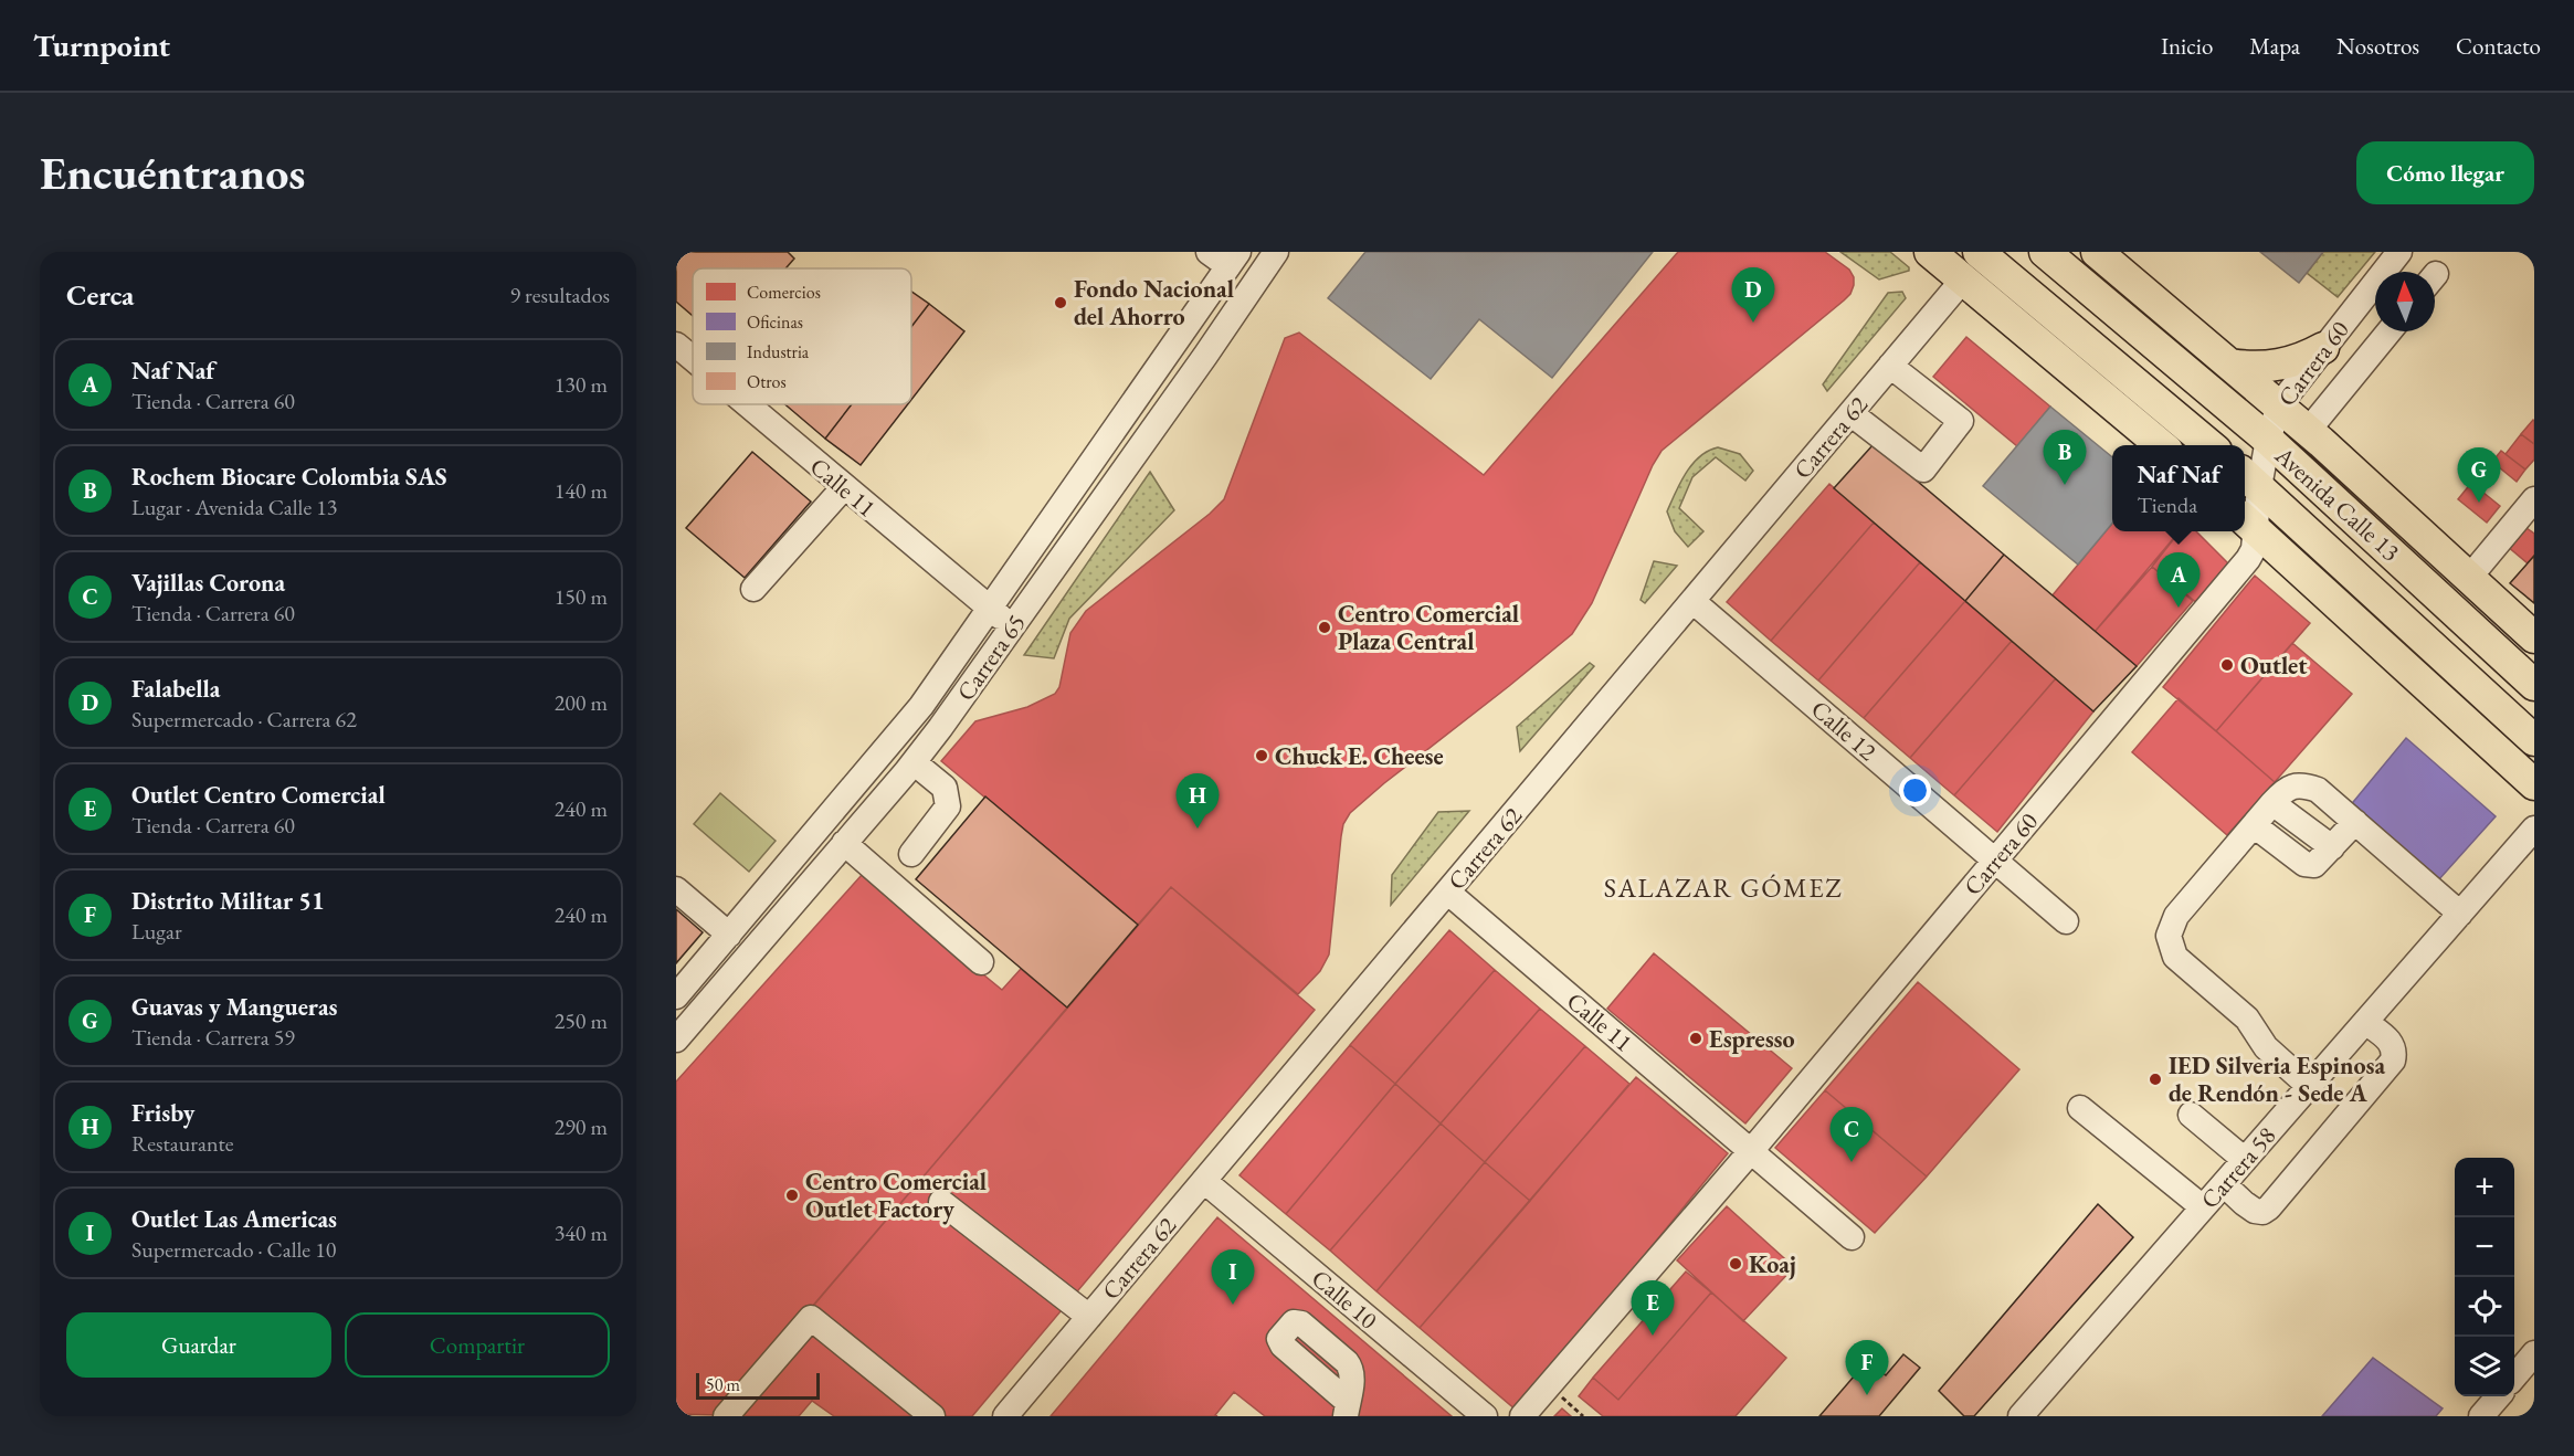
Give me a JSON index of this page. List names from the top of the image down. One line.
{"streets":{"main road":["Avenida Calle 13"],"street":["Carrera 60","Carrera 62","Calle 11","Carrera 65","Calle 12","Carrera 58","Calle 10"]},"crossings":[["Carrera 60","Calle 11"],["Carrera 60","Avenida Calle 13"],["Carrera 60","Calle 12"],["Carrera 62","Calle 11"],["Carrera 62","Calle 12"],["Carrera 62","Calle 10"],["Calle 11","Carrera 65"]],"districts":["SALAZAR GÓMEZ"],"places":["Fondo Nacional del Ahorro","Centro Comercial Plaza Central","Outlet","Chuck E. Cheese","Espresso","IED Silveria Espinosa de Rendón - Sede A","Centro Comercial Outlet Factory","Koaj"],"legend":["Comercios","Oficinas","Industria","Otros"],"scale_bar":"50 m","north":"top","page":{"header":"Turnpoint","nav":["Inicio","Mapa","Nosotros","Contacto"],"buttons":["Cómo llegar",["Guardar","Compartir"]],"title":"Encuéntranos","heading":["Cerca","9 resultados"],"pins":["D","B","G","A","H","C","I","E","F"],"list":[{"mark":"A","name":"Naf Naf","note":"Tienda · Carrera 60","value":"130 m"},{"mark":"B","name":"Rochem Biocare Colombia SAS","note":"Lugar · Avenida Calle 13","value":"140 m"},{"mark":"C","name":"Vajillas Corona","note":"Tienda · Carrera 60","value":"150 m"},{"mark":"D","name":"Falabella","note":"Supermercado · Carrera 62","value":"200 m"},{"mark":"E","name":"Outlet Centro Comercial","note":"Tienda · Carrera 60","value":"240 m"},{"mark":"F","name":"Distrito Militar 51","note":"Lugar","value":"240 m"},{"mark":"G","name":"Guavas y Mangueras","note":"Tienda · Carrera 59","value":"250 m"},{"mark":"H","name":"Frisby","note":"Restaurante","value":"290 m"},{"mark":"I","name":"Outlet Las Americas","note":"Supermercado · Calle 10","value":"340 m"}],"popup":["Naf Naf","Tienda"],"map_buttons":["+","−"],"scale":"50 m"}}
